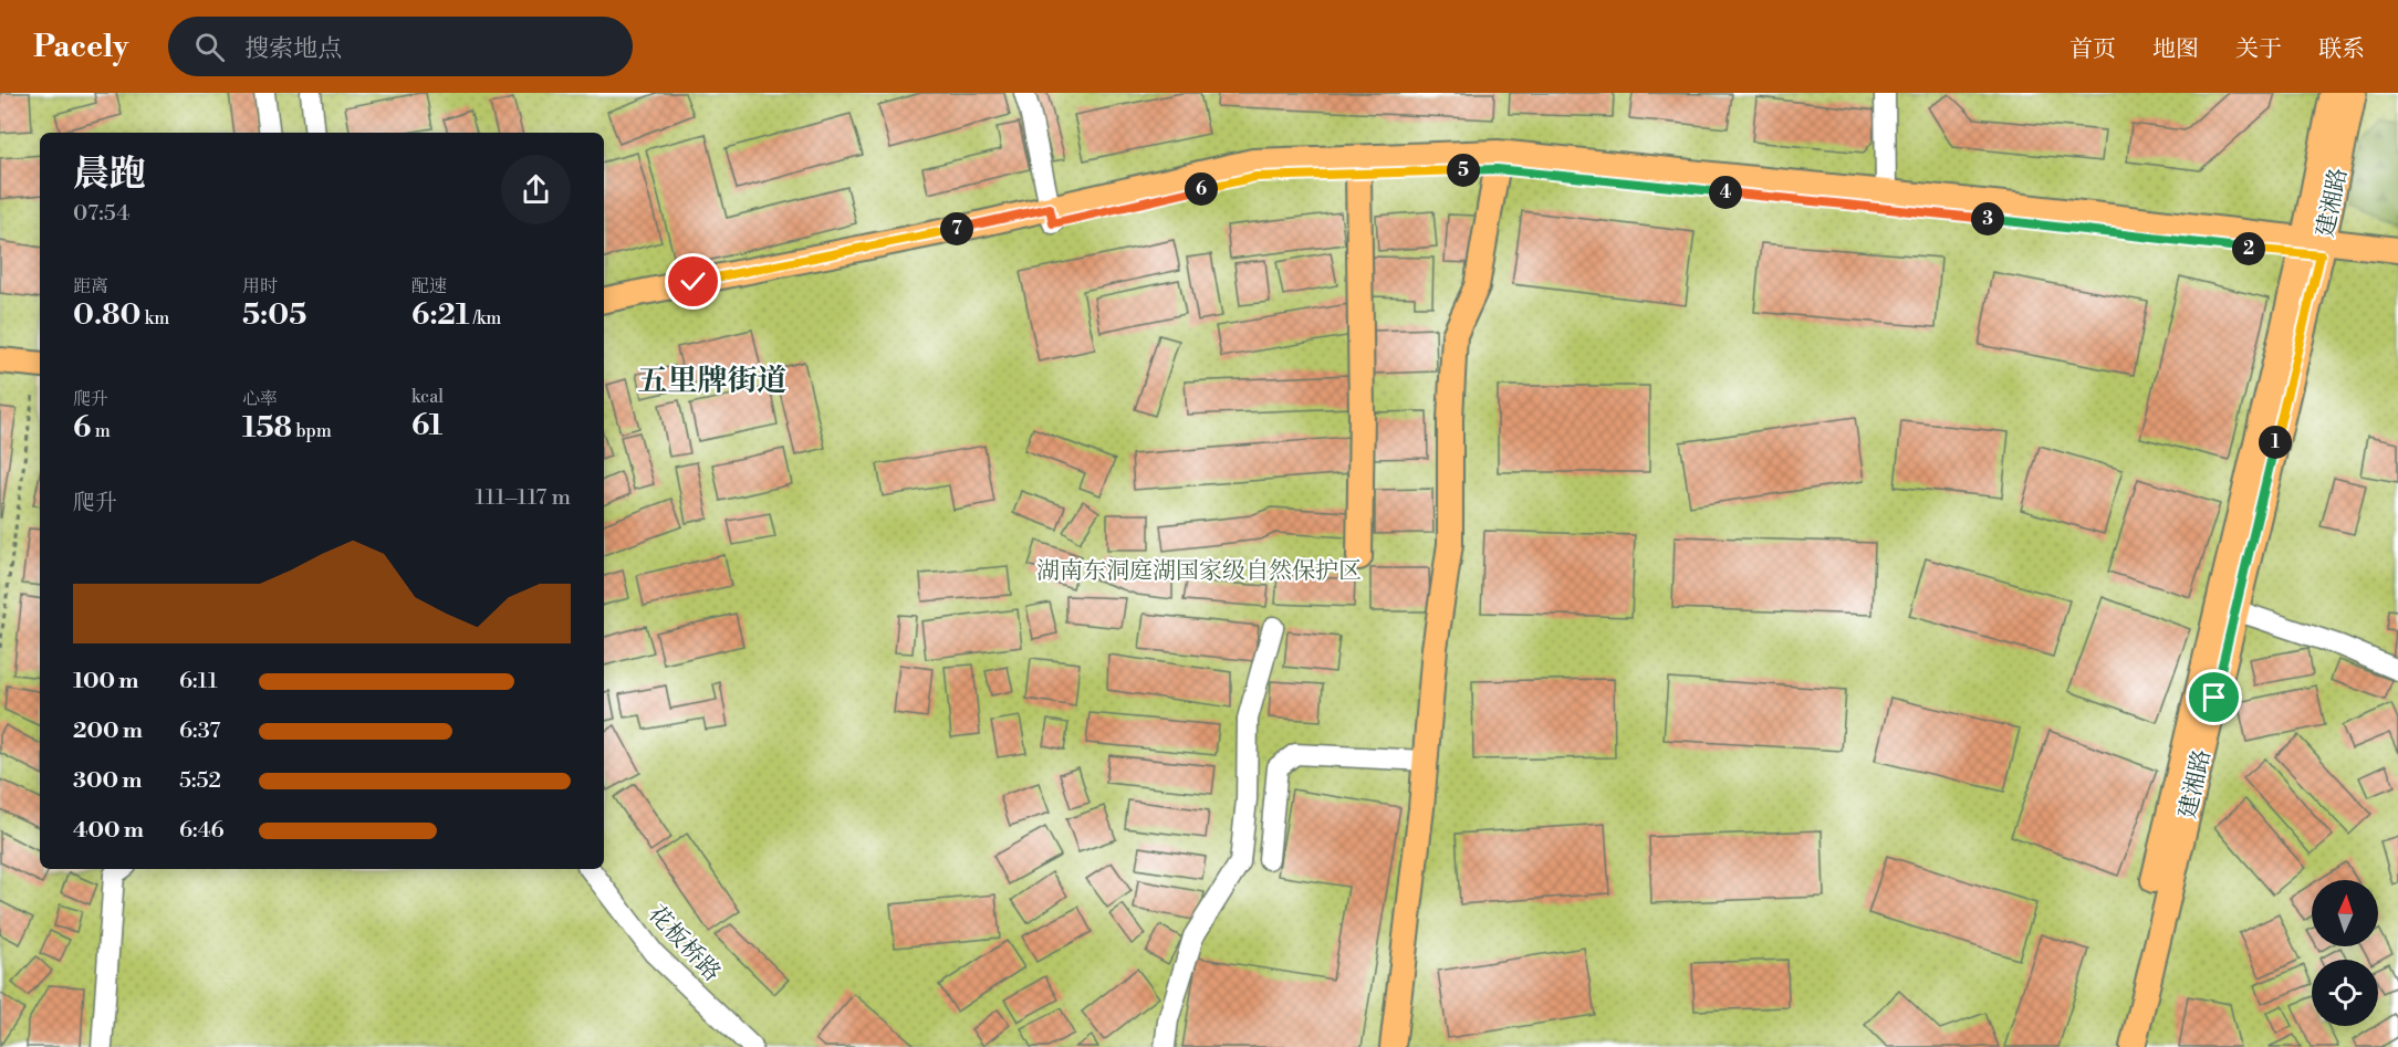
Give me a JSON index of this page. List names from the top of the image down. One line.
{"streets":{"main road":["建湘路"],"street":["花板桥路"]},"districts":["五里牌街道"],"parks":["湖南东洞庭湖国家级自然保护区"],"north":"top","page":{"header":"Pacely","search":"搜索地点","nav":["首页","地图","关于","联系"],"heading":["晨跑","07:54"],"pins":["5","6","4","3","7","2","1"],"stats":[["距离","0.80 km"],["用时","5:05"],["配速","6:21 /km"],["爬升","6 m"],["心率","158 bpm"],["kcal","61"]],"chart":["爬升","111–117 m"],"list":[{"name":"100 m","note":"6:11"},{"name":"200 m","note":"6:37"},{"name":"300 m","note":"5:52"},{"name":"400 m","note":"6:46"}]}}
